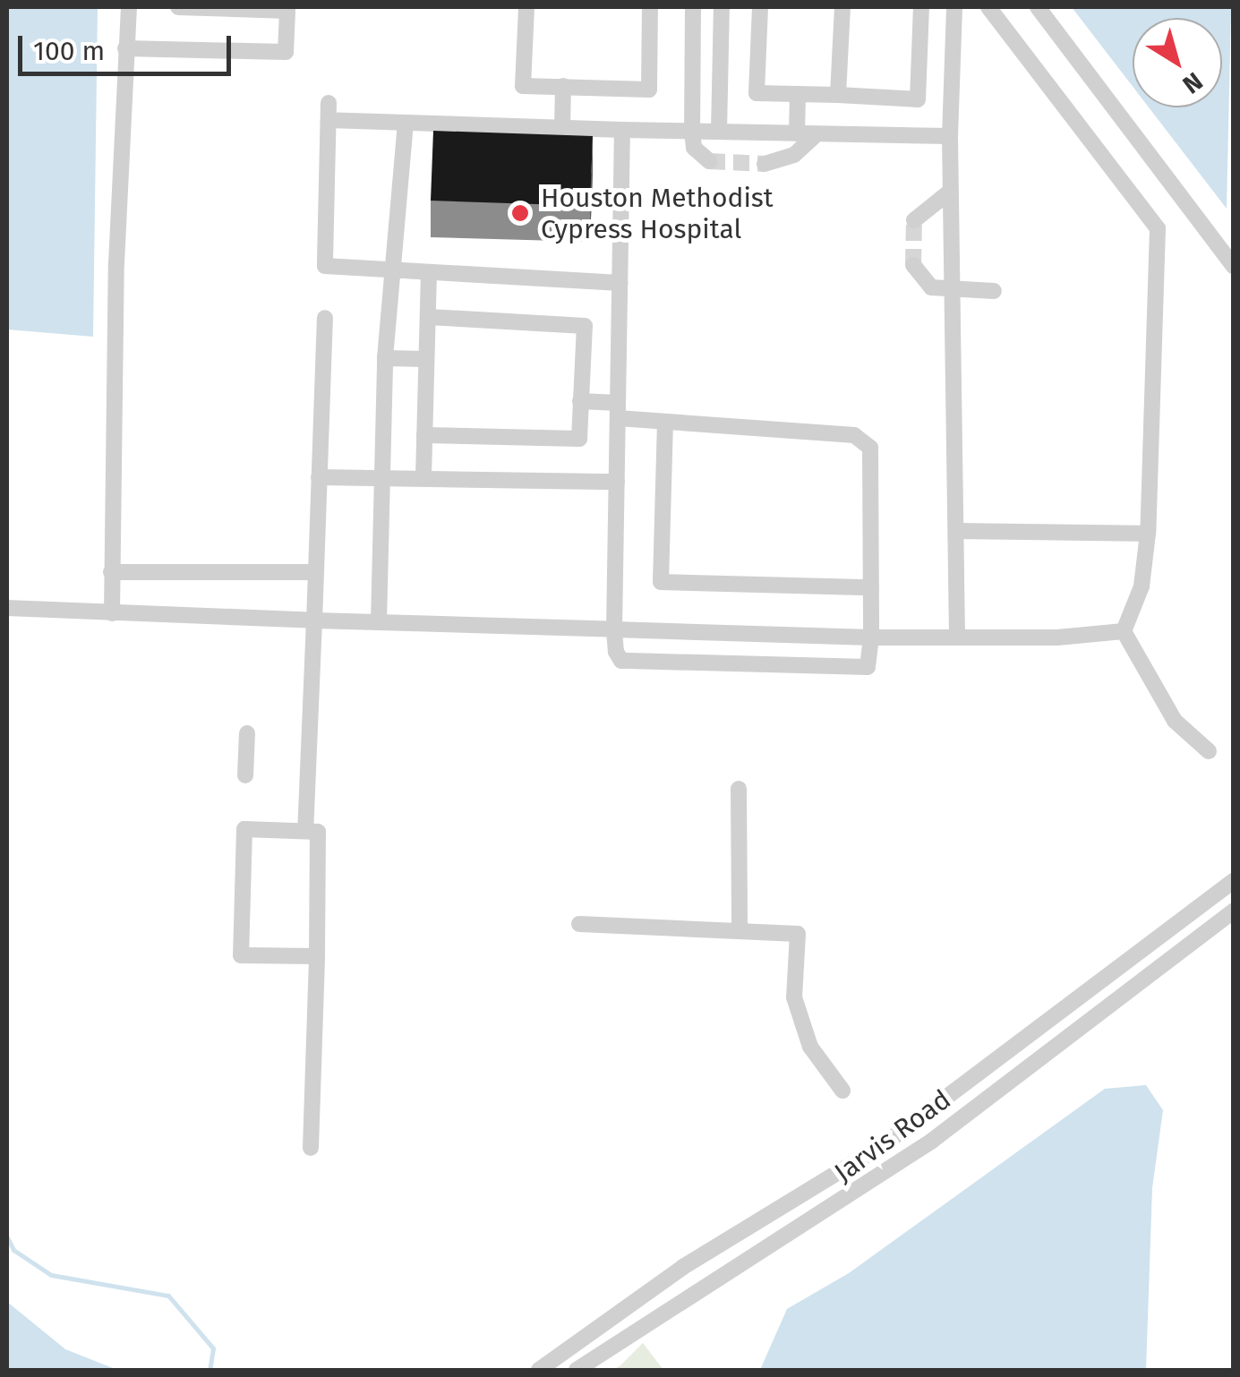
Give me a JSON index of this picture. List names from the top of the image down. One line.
{"streets":{"street":["Jarvis Road"]},"places":["Houston Methodist Cypress Hospital"],"scale_bar":"100 m","north":"bottom right"}
